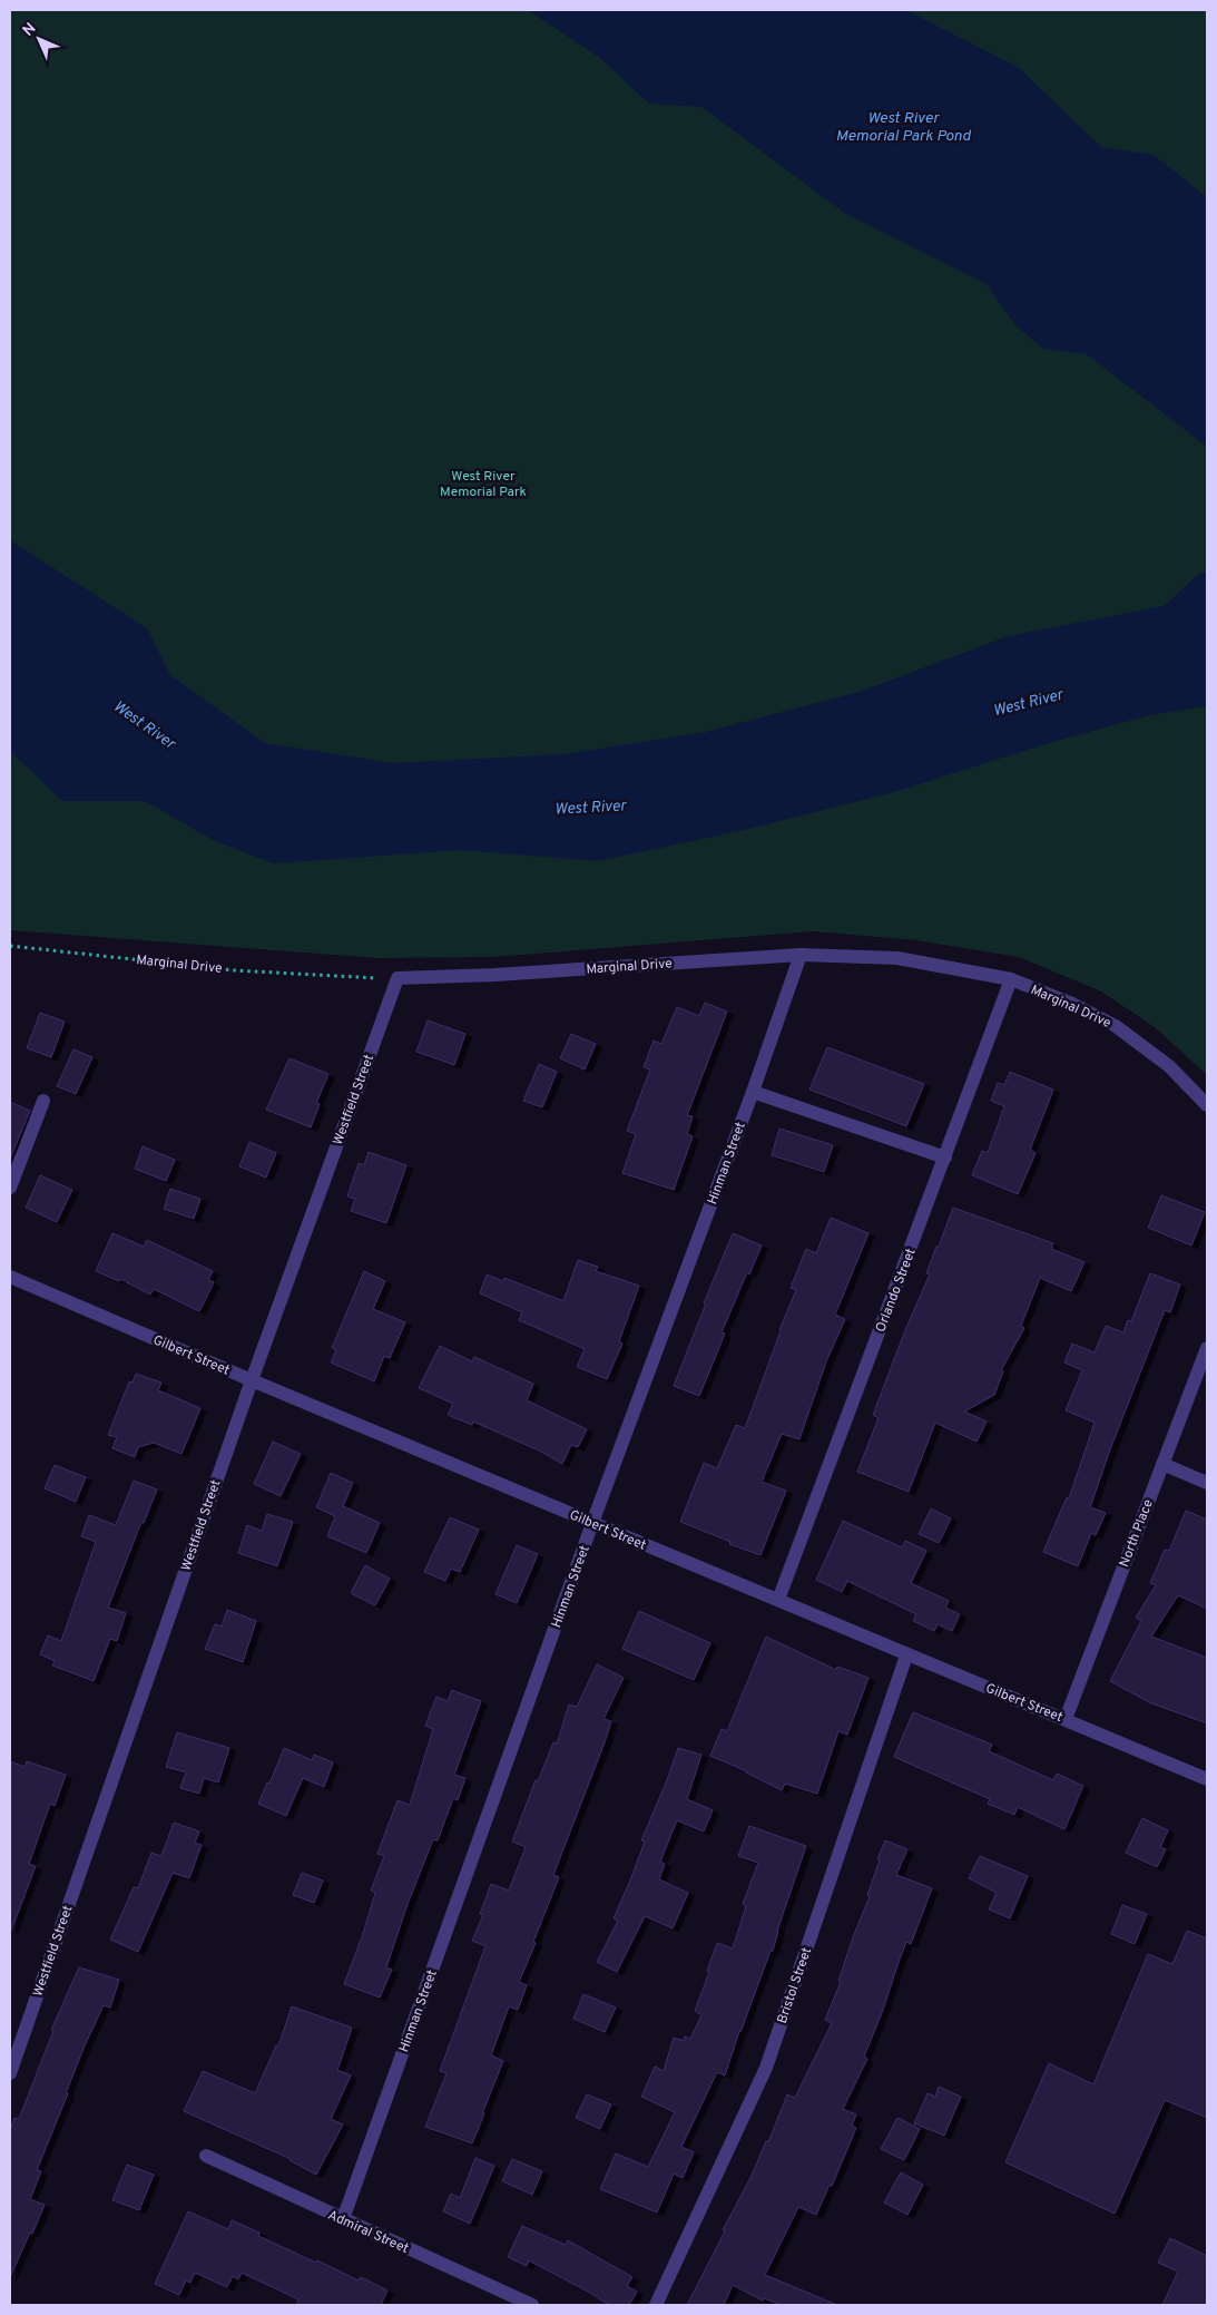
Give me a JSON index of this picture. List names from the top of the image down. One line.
{"streets":{"street":["Marginal Drive","Westfield Street","Hinman Street","Orlando Street","Gilbert Street","North Place","Bristol Street","Admiral Street"]},"crossings":[["Marginal Drive","Westfield Street"],["Marginal Drive","Hinman Street"],["Marginal Drive","Orlando Street"],["Westfield Street","Gilbert Street"],["Hinman Street","Gilbert Street"],["Hinman Street","Admiral Street"],["Orlando Street","Gilbert Street"],["Gilbert Street","North Place"],["Gilbert Street","Bristol Street"]],"water":["West River Memorial Park Pond","West River"],"parks":["West River Memorial Park"],"north":"top left"}
